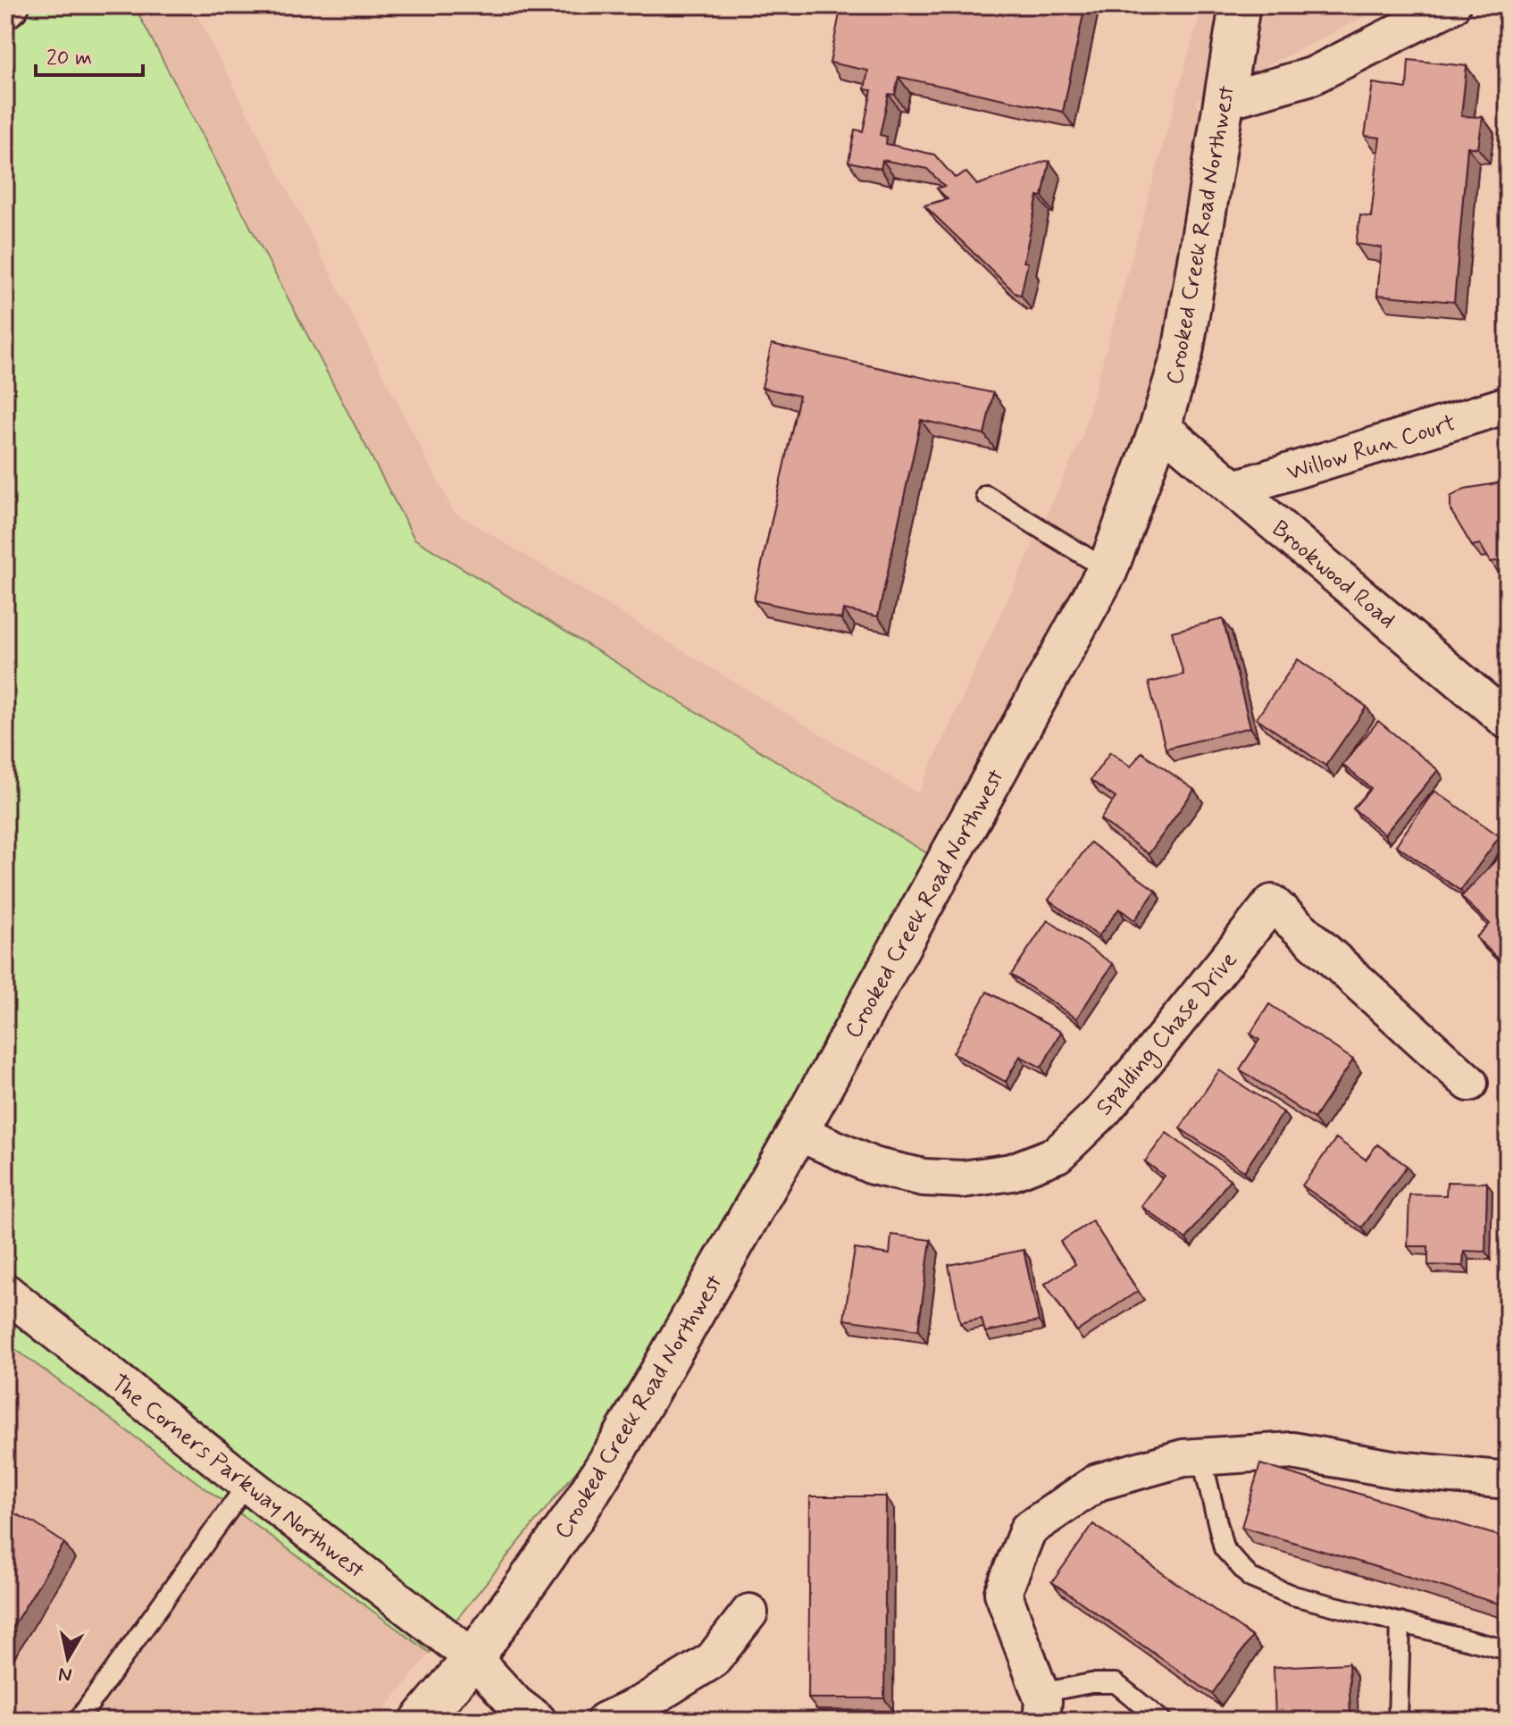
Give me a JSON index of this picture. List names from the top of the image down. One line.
{"streets":{"street":["Crooked Creek Road Northwest","Willow Run Court","Brookwood Road","Spalding Chase Drive","The Corners Parkway Northwest"]},"crossings":[["Crooked Creek Road Northwest","Brookwood Road"],["Crooked Creek Road Northwest","Spalding Chase Drive"],["Crooked Creek Road Northwest","The Corners Parkway Northwest"],["Willow Run Court","Brookwood Road"]],"scale_bar":"20 m","north":"bottom"}
